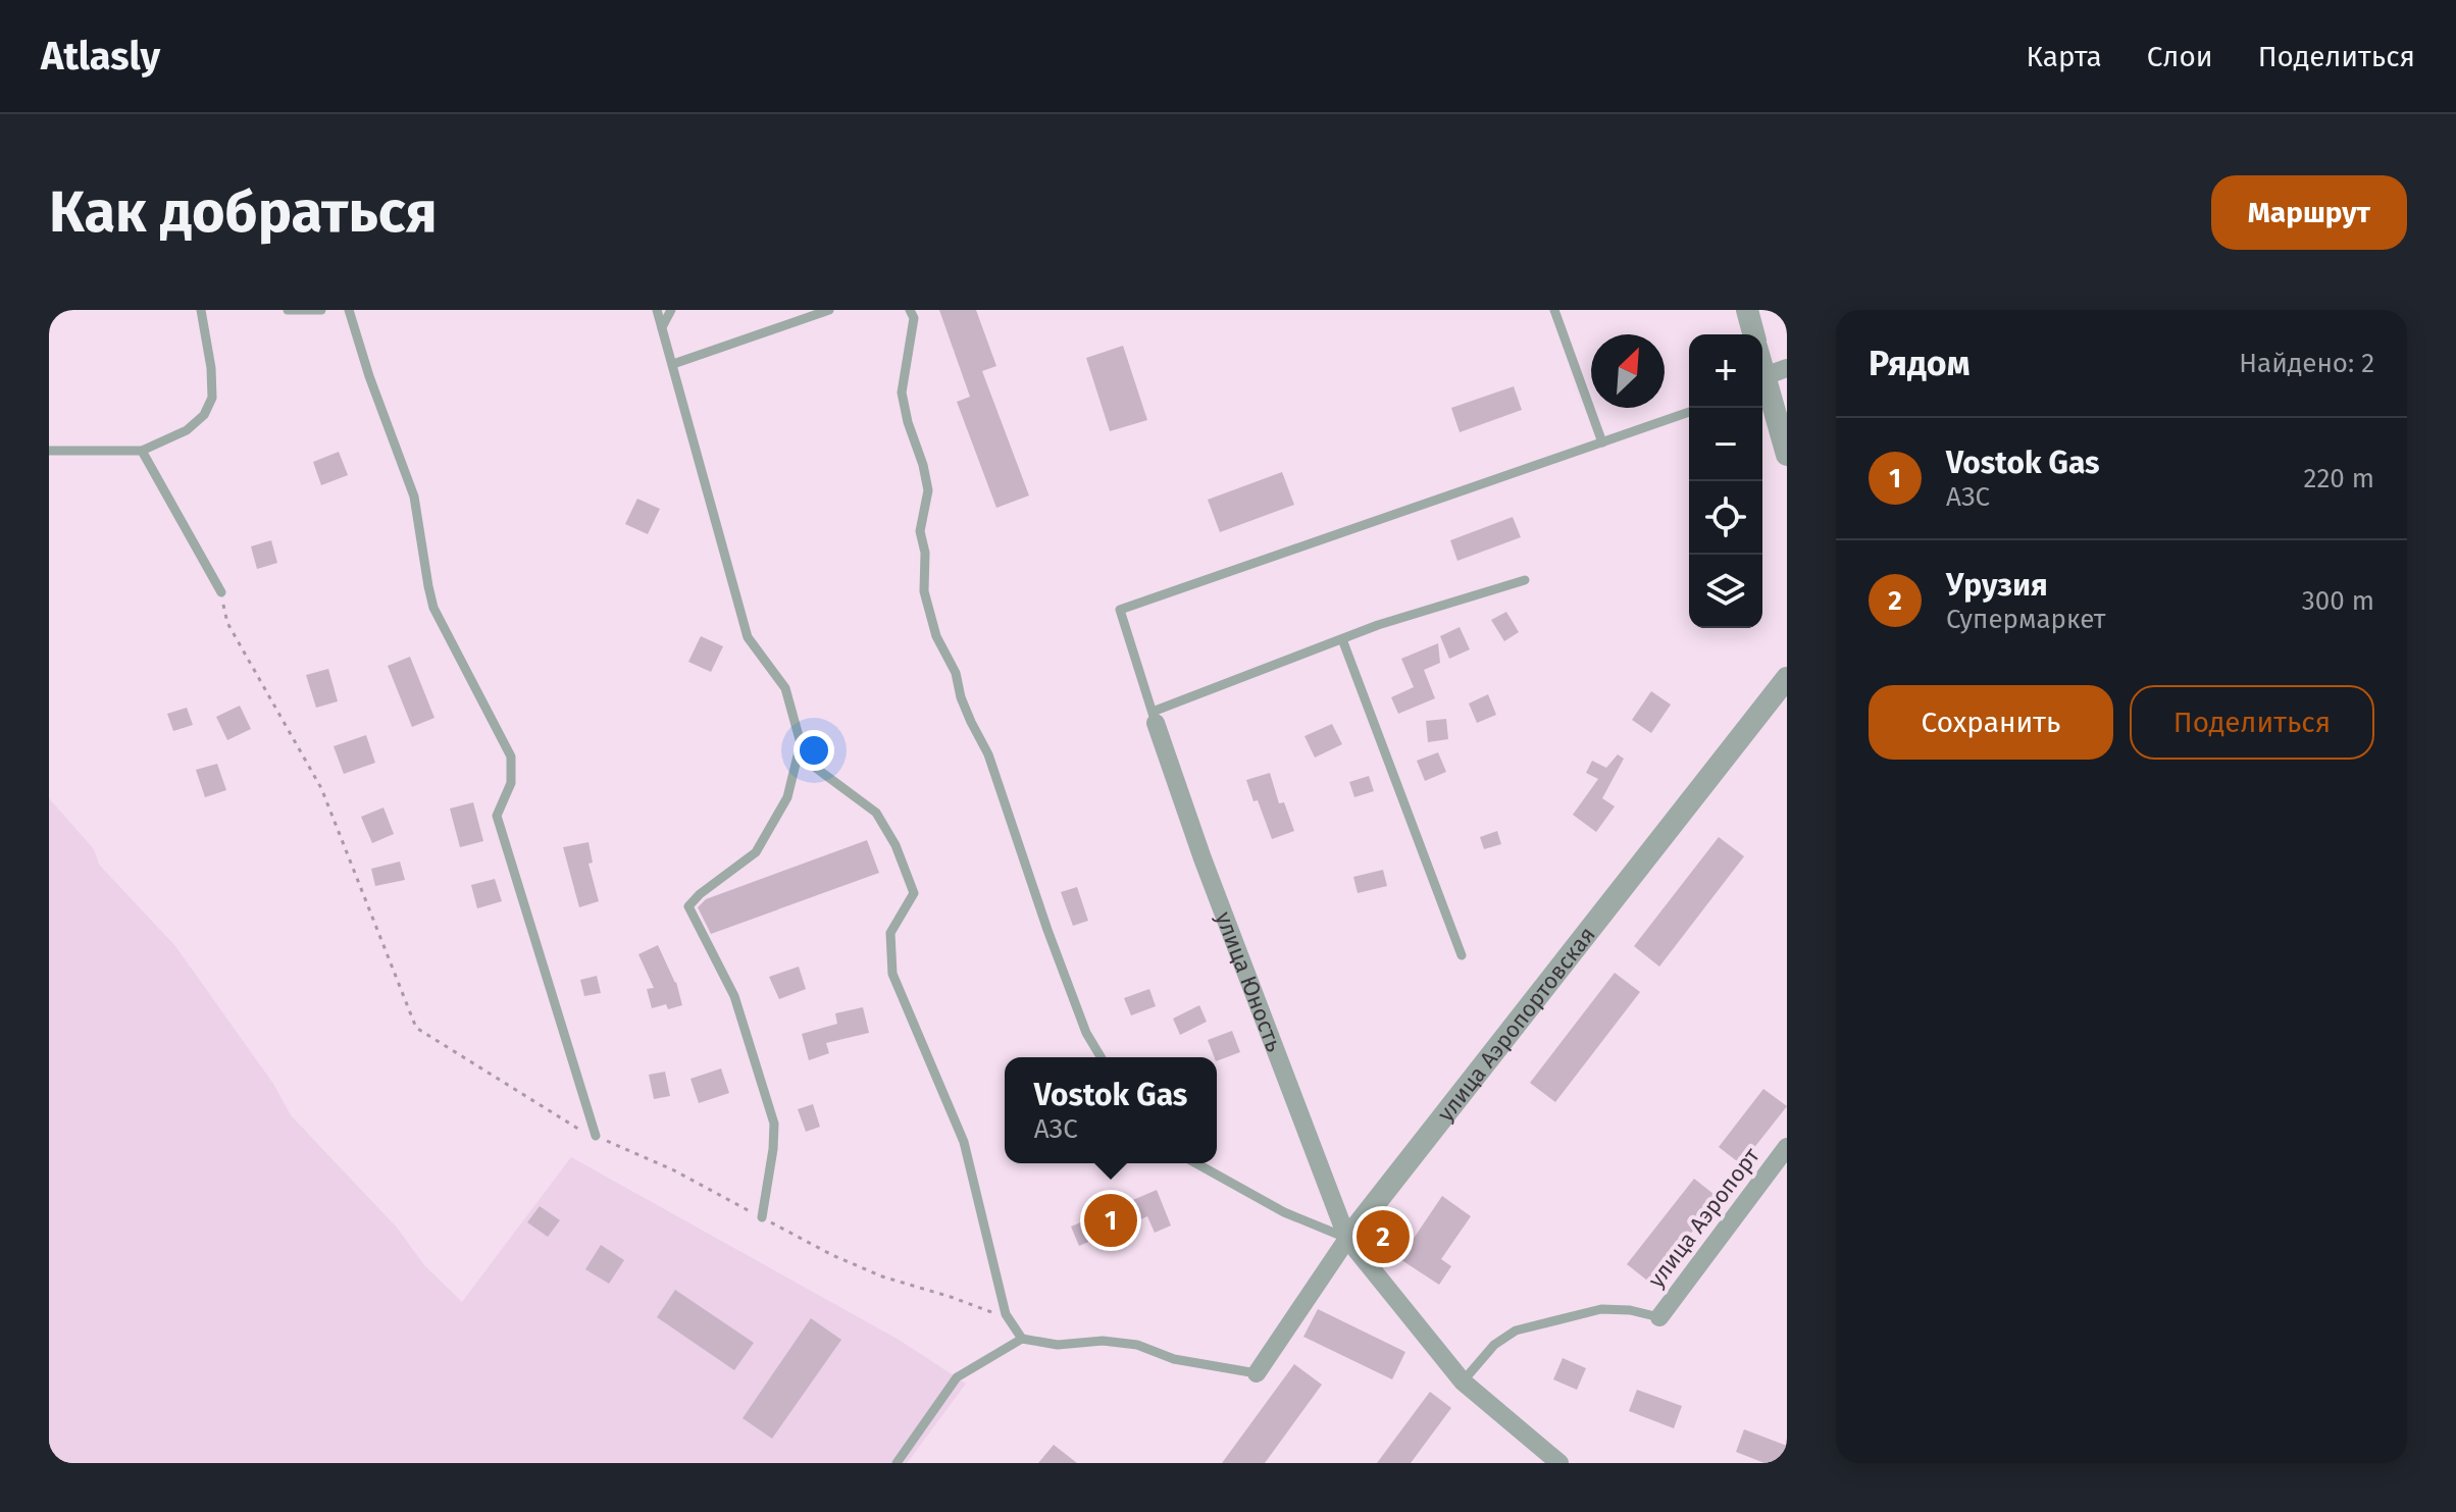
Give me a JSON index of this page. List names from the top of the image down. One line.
{"streets":{"street":["улица Юность","улица Аэропортовская","улица Аэропорт"]},"crossings":[["улица Юность","улица Аэропортовская"]],"north":"top right","page":{"header":"Atlasly","nav":["Карта","Слои","Поделиться"],"buttons":["Маршрут",["Сохранить","Поделиться"]],"title":"Как добраться","heading":["Рядом","Найдено: 2"],"map_buttons":["+","−"],"list":[{"mark":"1","name":"Vostok Gas","note":"АЗС","value":"220 m"},{"mark":"2","name":"Урузия","note":"Супермаркет","value":"300 m"}],"popup":["Vostok Gas","АЗС"],"pins":["1","2"]}}
